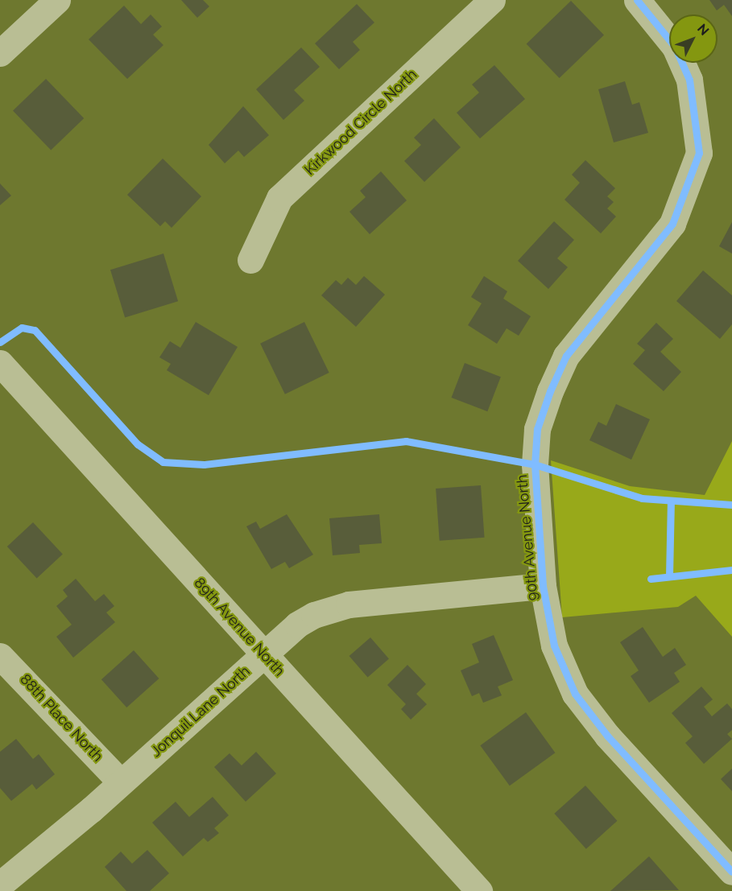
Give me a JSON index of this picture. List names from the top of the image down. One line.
{"streets":{"street":["Kirkwood Circle North","90th Avenue North","89th Avenue North","Jonquil Lane North","88th Place North"]},"crossings":[["90th Avenue North","Jonquil Lane North"],["89th Avenue North","Jonquil Lane North"],["Jonquil Lane North","88th Place North"]],"north":"top right"}
